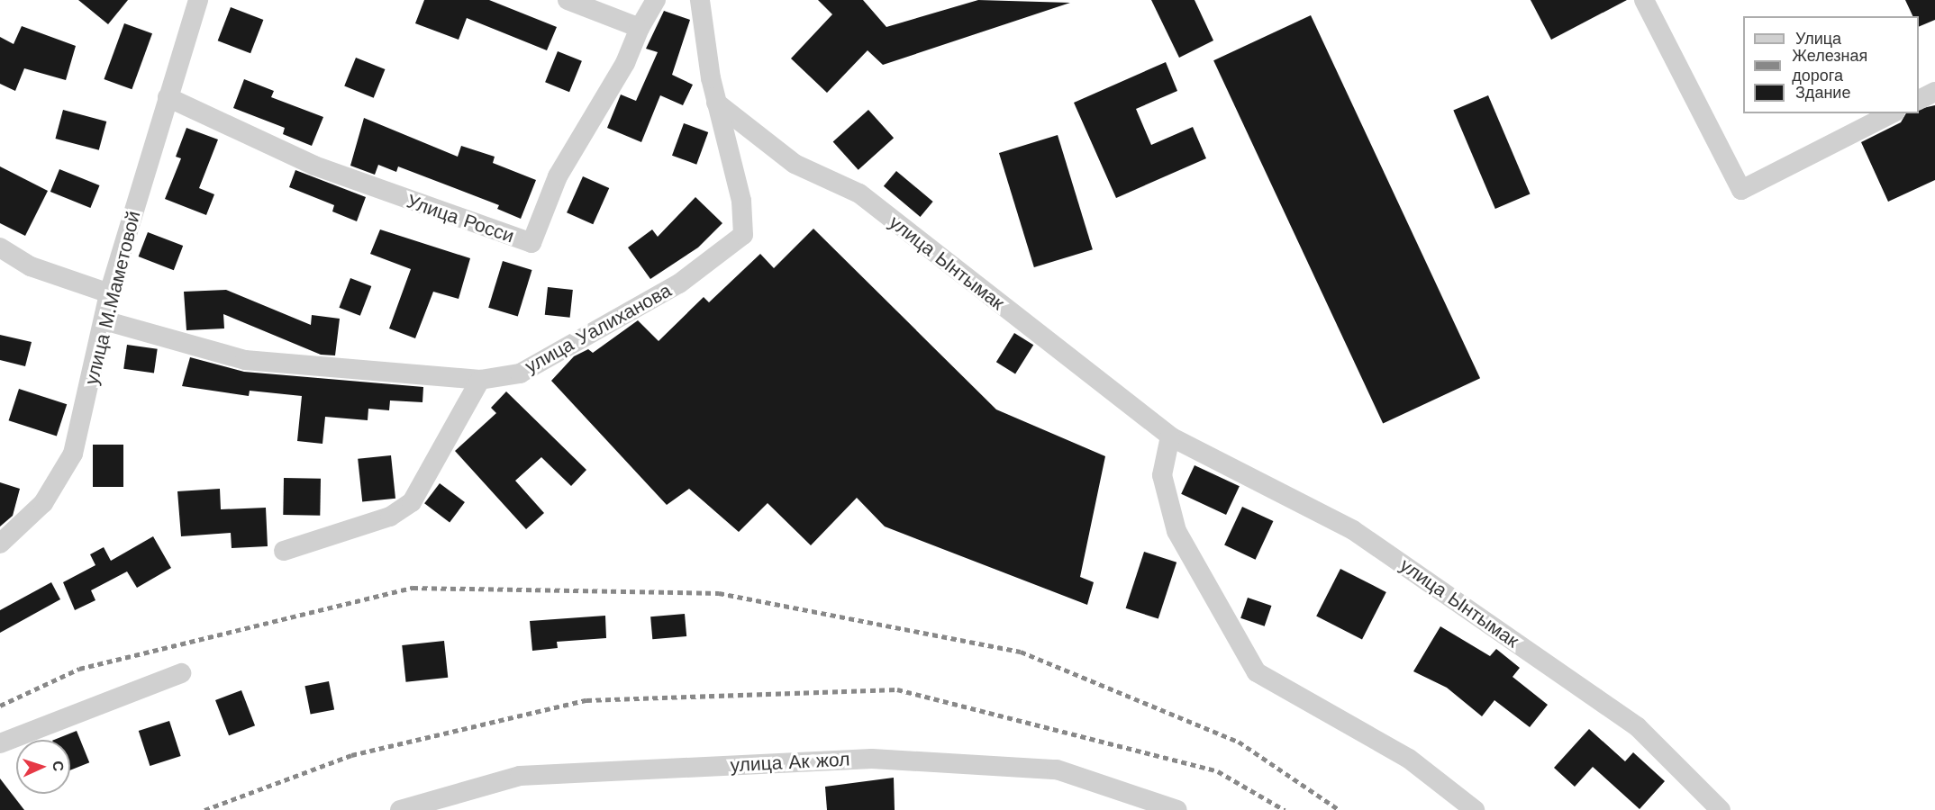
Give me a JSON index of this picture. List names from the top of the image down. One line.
{"streets":{"street":["Улица Росси","улица Ынтымак","улица М.Маметовой","улица Уалиханова","улица Ак жол"]},"crossings":[["Улица Росси","улица М.Маметовой"],["улица Ынтымак","улица Уалиханова"],["улица М.Маметовой","улица Уалиханова"]],"legend":["Улица","Железная дорога","Здание"],"north":"right"}
